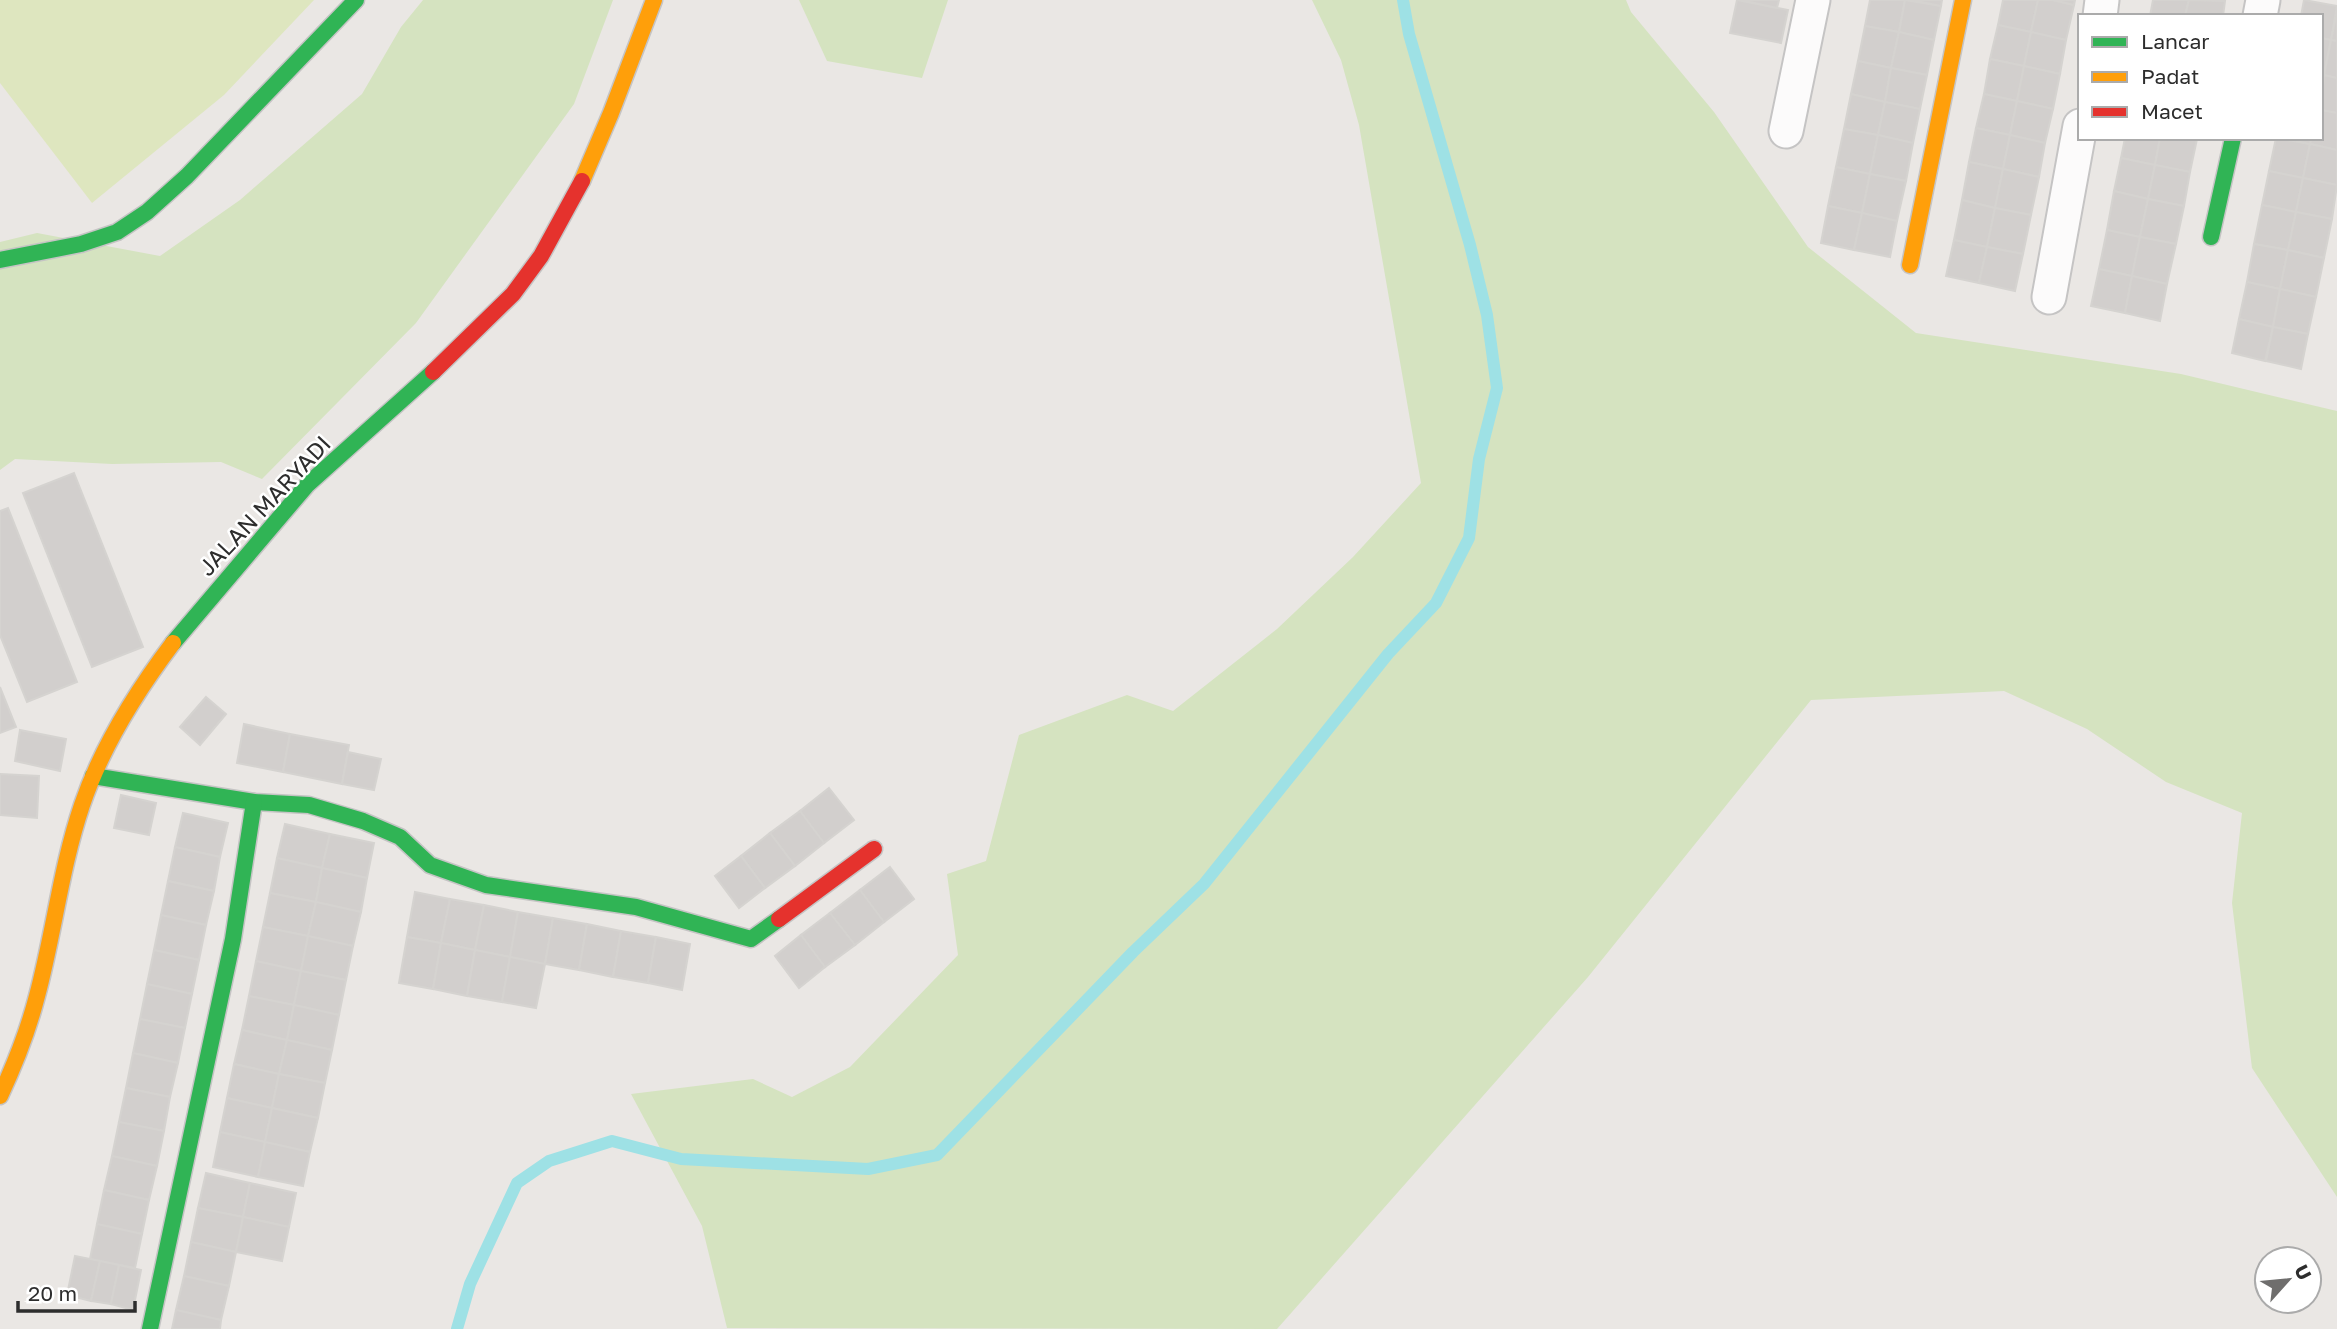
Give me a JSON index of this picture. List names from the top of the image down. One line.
{"streets":{"street":["JALAN MARYADI"]},"legend":["Lancar","Padat","Macet"],"scale_bar":"20 m","north":"top right"}
